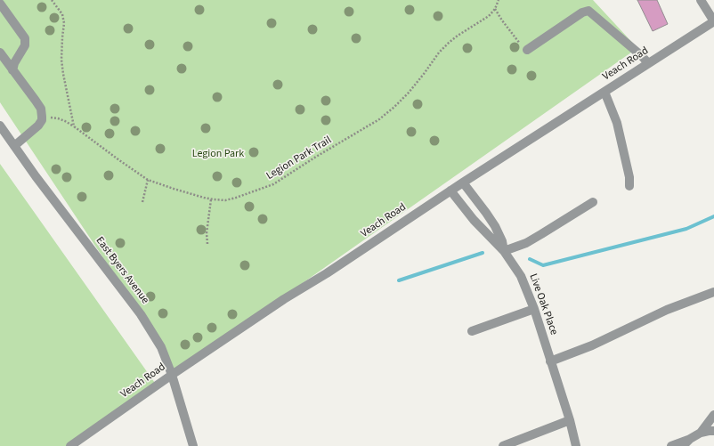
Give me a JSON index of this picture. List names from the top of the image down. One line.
{"streets":{"street":["Veach Road","East Byers Avenue","Live Oak Place"],"path":["Legion Park Trail"]},"crossings":[["Veach Road","East Byers Avenue"],["Veach Road","Live Oak Place"]],"parks":["Legion Park"]}
